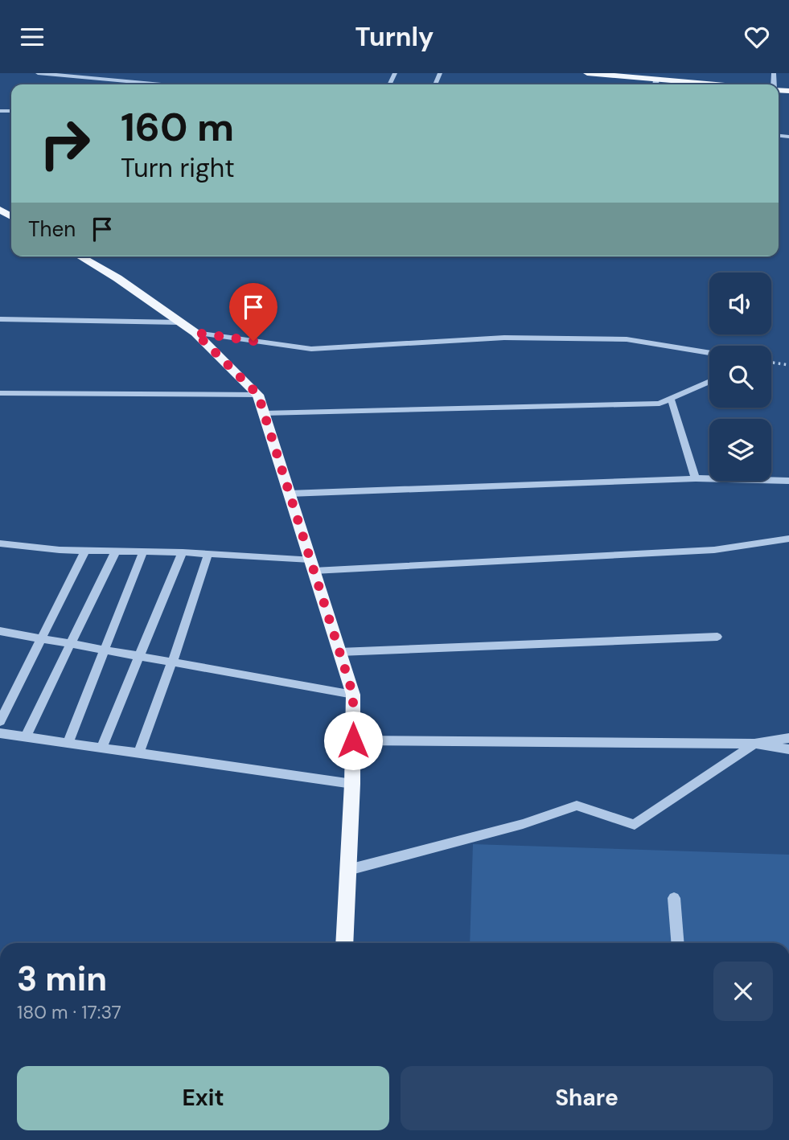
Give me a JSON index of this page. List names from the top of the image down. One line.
{"page":{"header":"Turnly","turn":["160 m","Turn right"],"then":"Then","heading":["3 min","180 m · 17:37"],"buttons":["Exit","Share"]}}
